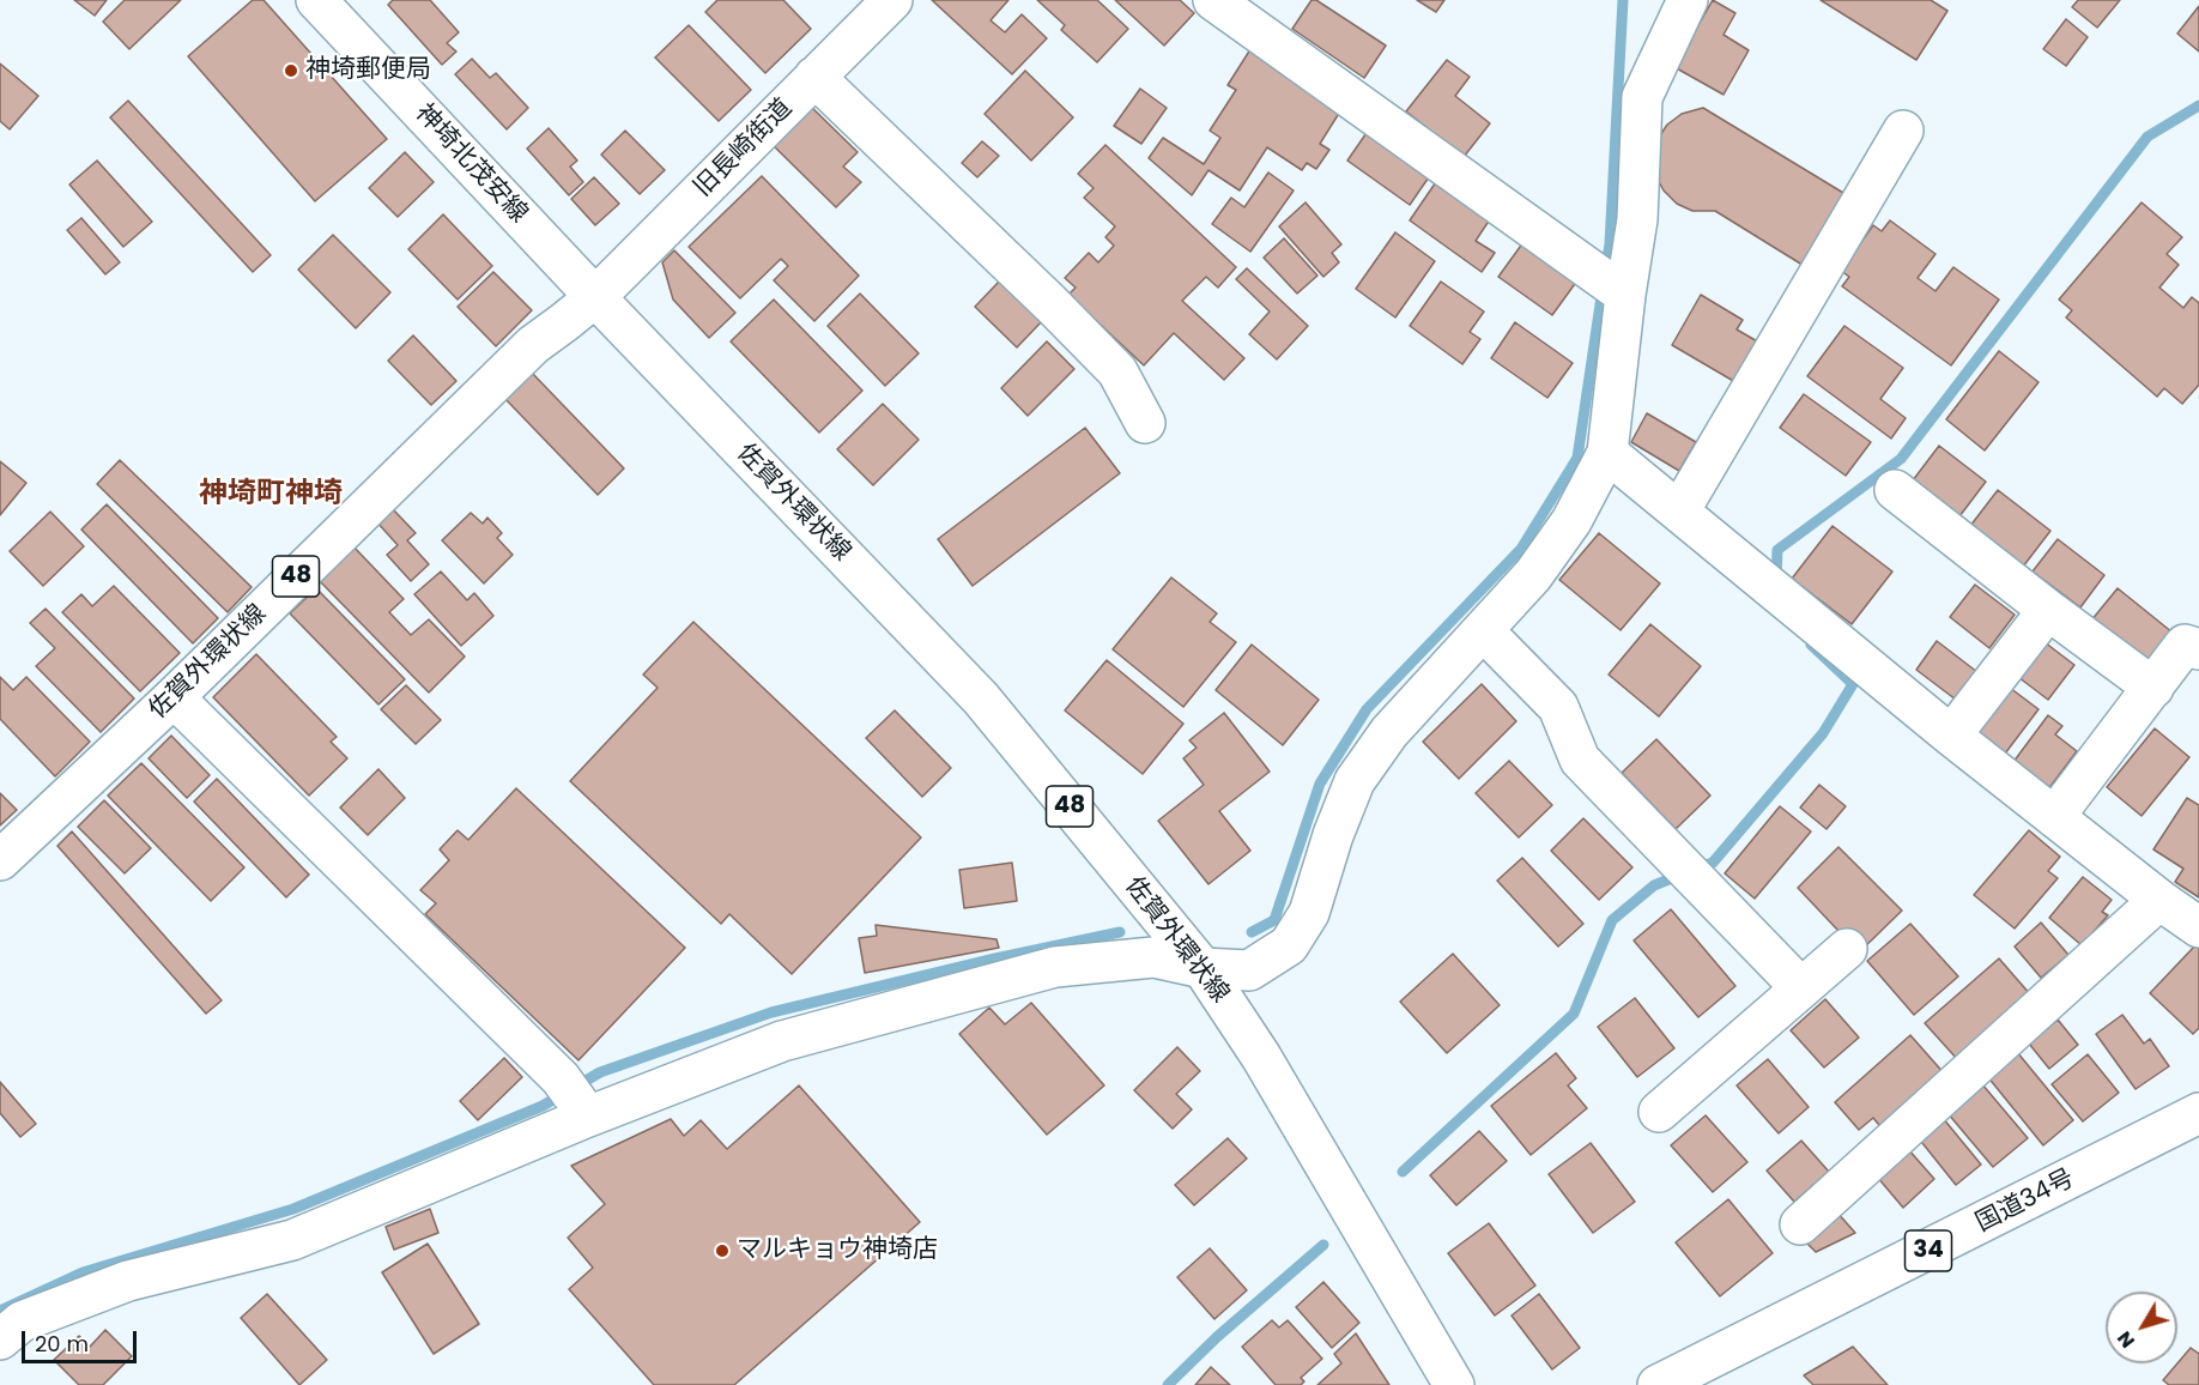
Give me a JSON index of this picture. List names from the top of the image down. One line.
{"streets":{"main road":["旧長崎街道","神埼北茂安線","佐賀外環状線","48","国道34号","34"]},"crossings":[["旧長崎街道","神埼北茂安線"],["旧長崎街道","佐賀外環状線"],["神埼北茂安線","佐賀外環状線"]],"districts":["神埼町神埼"],"places":["神埼郵便局","マルキョウ神埼店"],"scale_bar":"20 m","north":"bottom left"}
